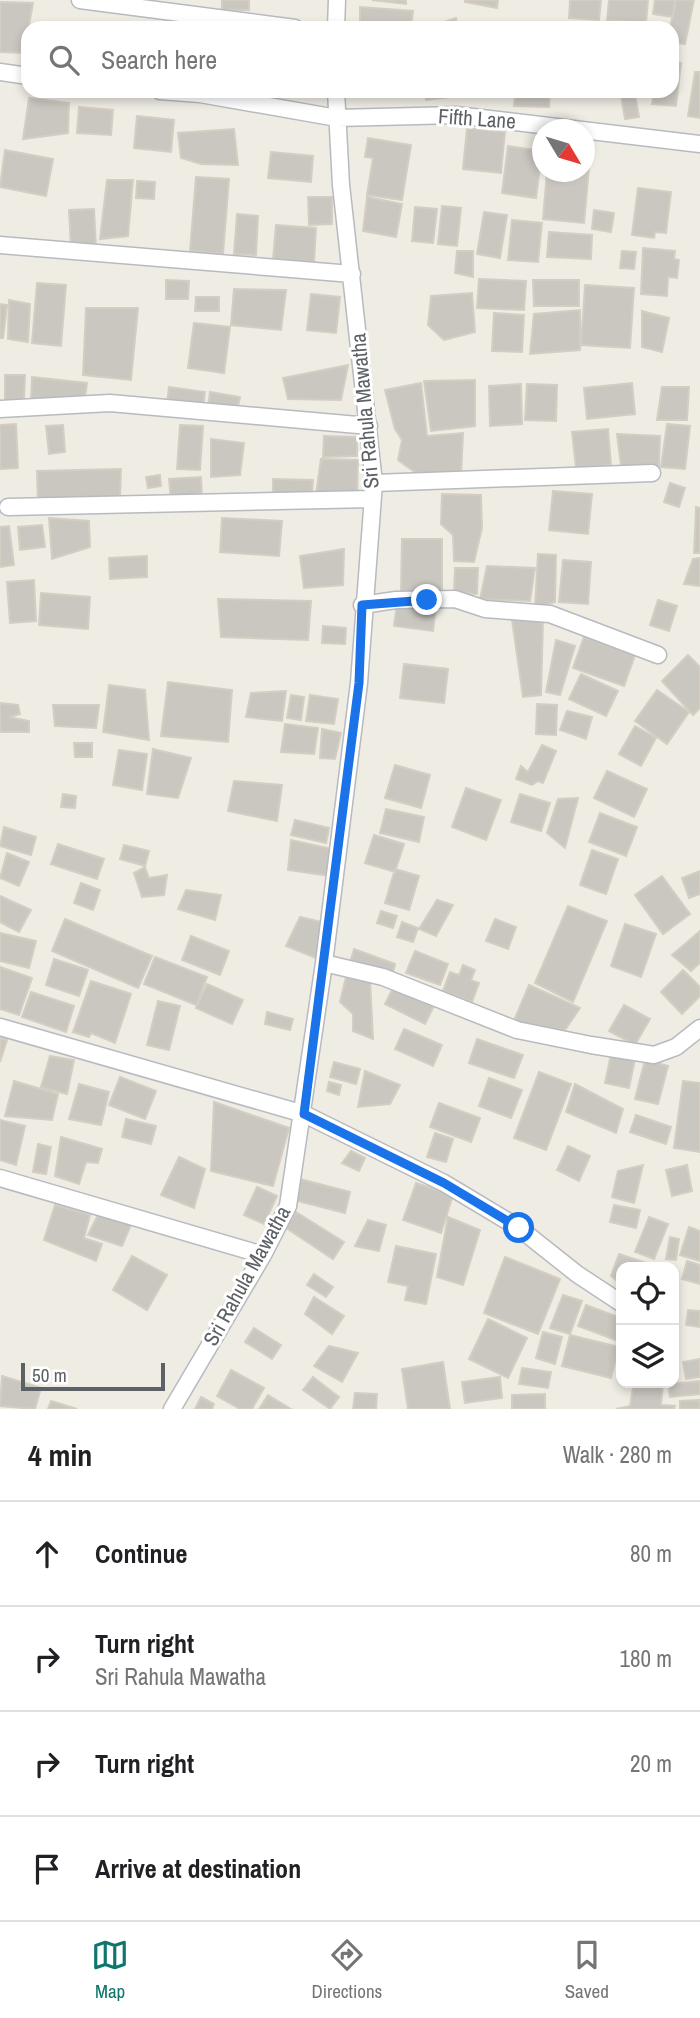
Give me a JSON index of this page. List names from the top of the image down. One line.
{"streets":{"street":["Fifth Lane","Sri Rahula Mawatha"]},"crossings":[["Fifth Lane","Sri Rahula Mawatha"]],"scale_bar":"50 m","north":"bottom right","page":{"search":"Search here","scale":"50 m","heading":["4 min","Walk · 280 m"],"list":[["Continue","80 m"],["Turn right","Sri Rahula Mawatha","180 m"],["Turn right","20 m"],"Arrive at destination"],"nav":["Map","Directions","Saved"]}}
